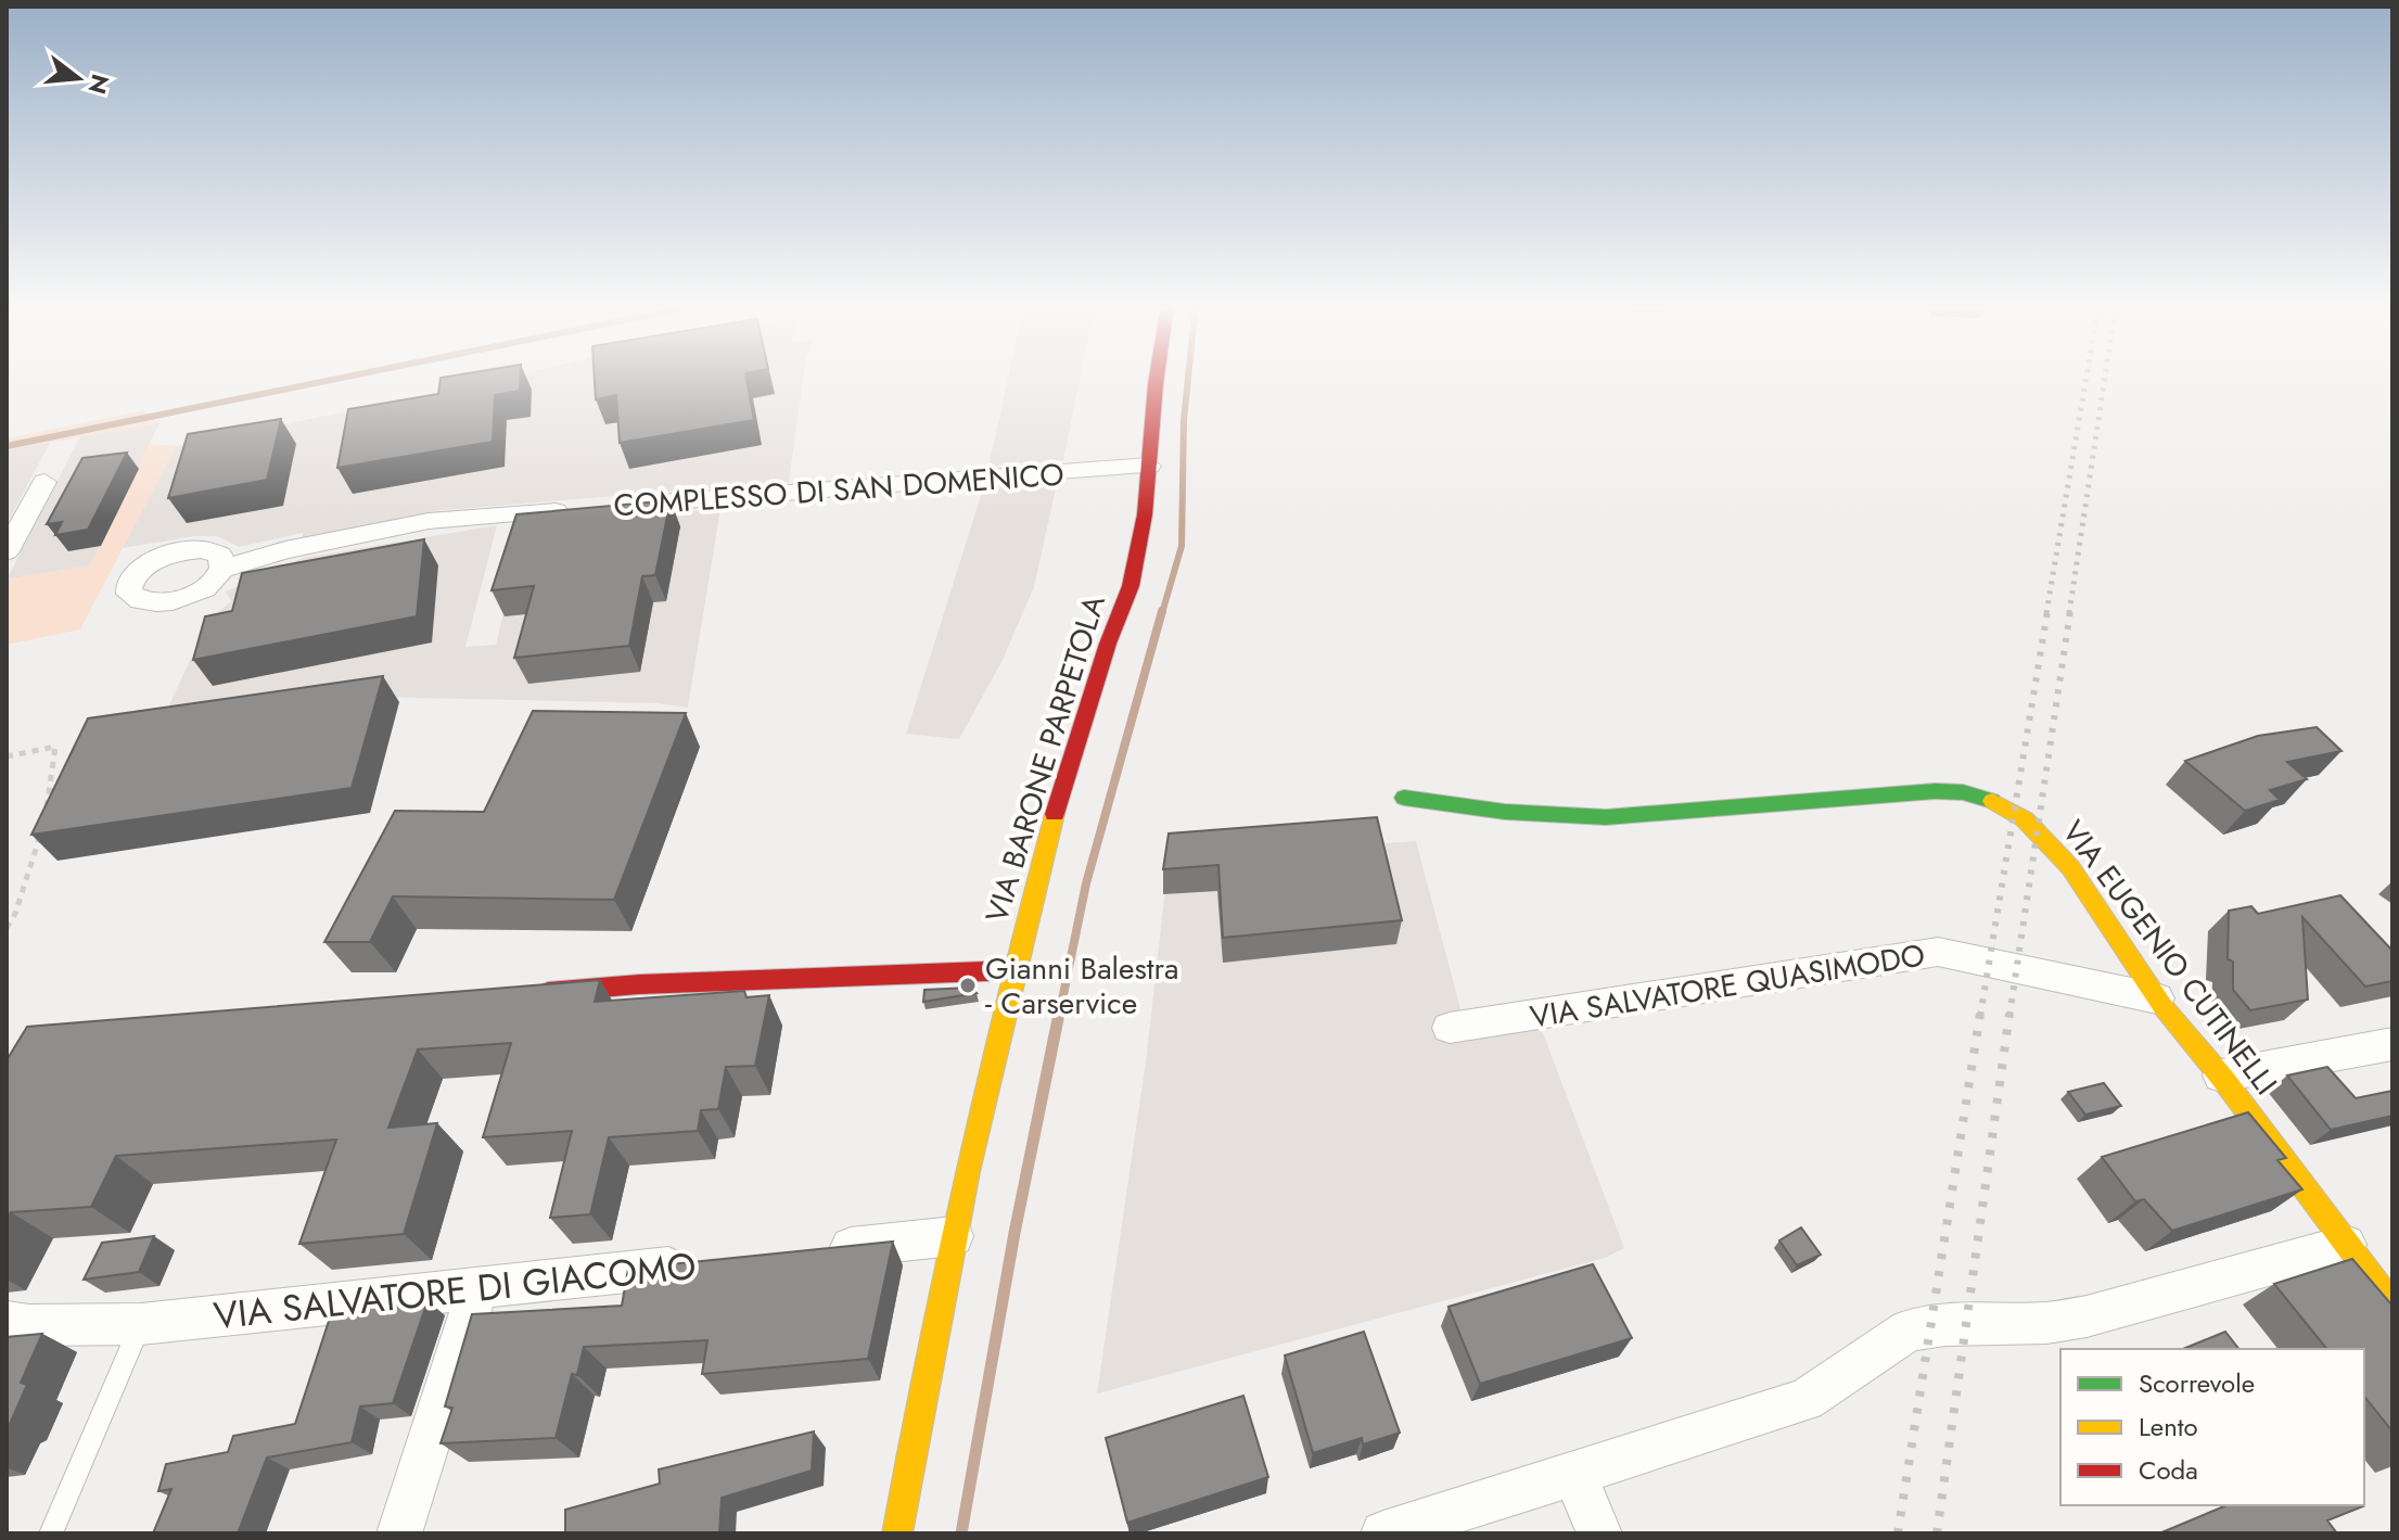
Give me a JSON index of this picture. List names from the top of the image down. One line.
{"streets":{"street":["COMPLESSO DI SAN DOMENICO","VIA BARONE PARPETOLA","VIA EUGENIO CUTINELLI","VIA SALVATORE QUASIMODO","VIA SALVATORE DI GIACOMO"]},"crossings":[["COMPLESSO DI SAN DOMENICO","VIA BARONE PARPETOLA"],["VIA EUGENIO CUTINELLI","VIA SALVATORE QUASIMODO"]],"places":["Gianni Balestra - Carservice"],"legend":["Scorrevole","Lento","Coda"],"north":"right"}
